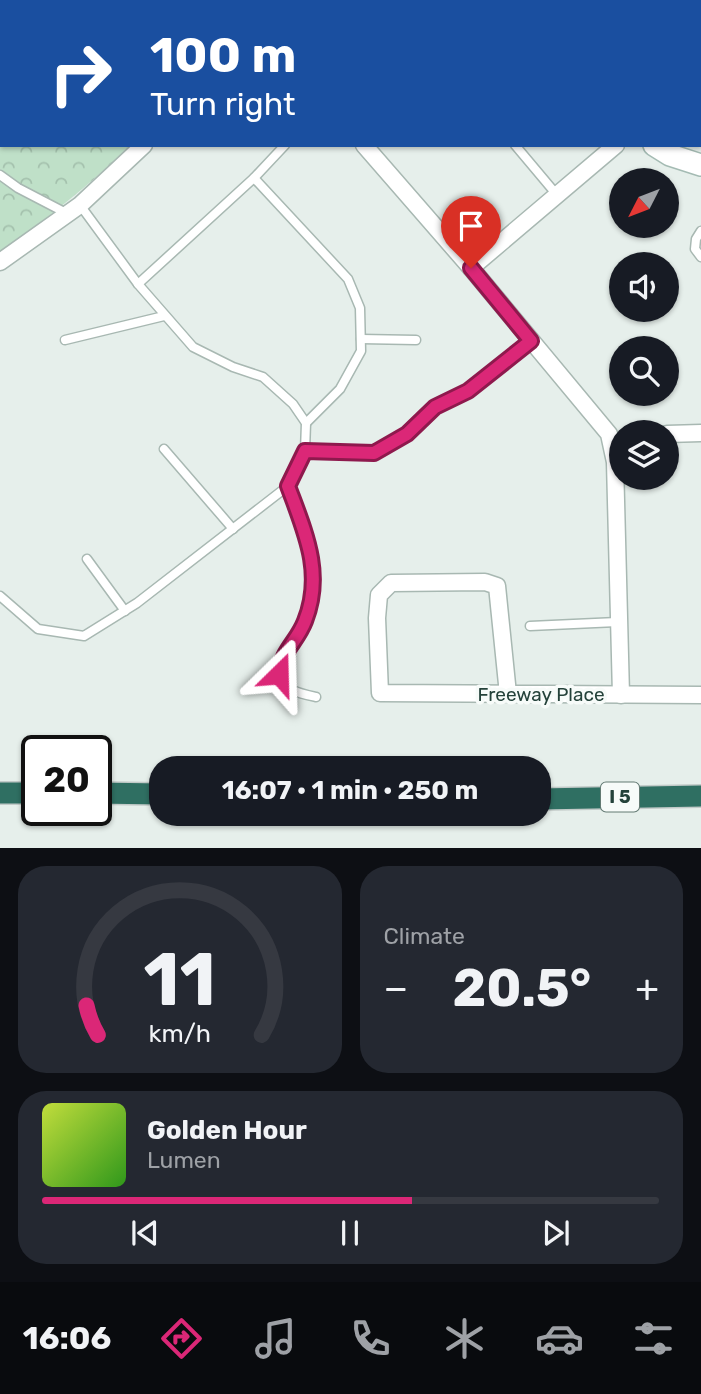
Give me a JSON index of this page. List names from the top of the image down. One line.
{"streets":{"highway":["I 5"],"street":["Freeway Place"]},"north":"bottom left","page":{"turn":["100 m","Turn right"],"limit":"20","trip":"16:07 · 1 min · 250 m","tile":"Climate","heat":["−","20.5°","+"],"song":["Golden Hour","Lumen"],"tabs":"16:06","gauge":["11","km/h"]}}
